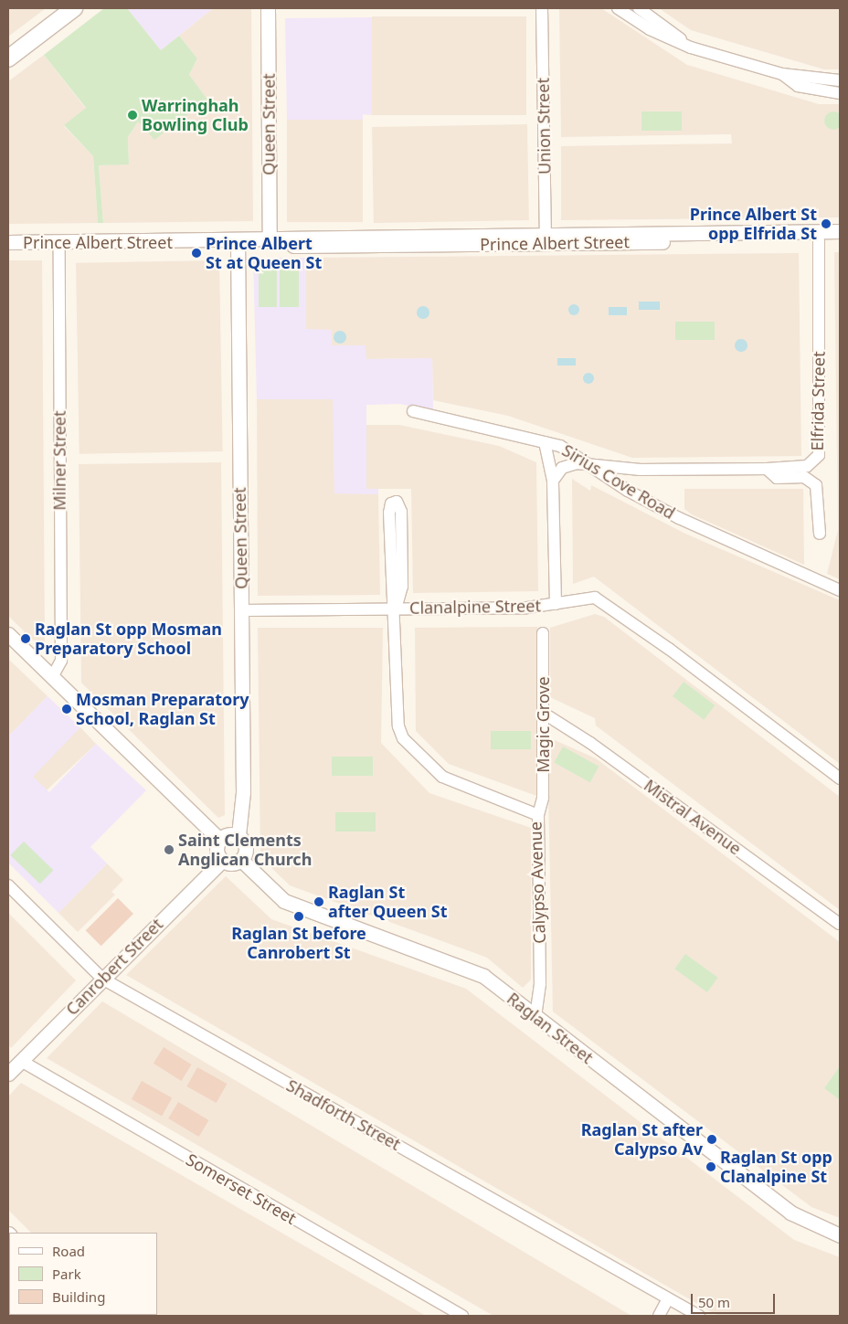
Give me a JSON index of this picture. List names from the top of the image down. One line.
{"streets":{"street":["Queen Street","Union Street","Prince Albert Street","Elfrida Street","Milner Street","Sirius Cove Road","Clanalpine Street","Magic Grove","Mistral Avenue","Calypso Avenue","Canrobert Street","Raglan Street","Shadforth Street","Somerset Street"]},"crossings":[["Queen Street","Prince Albert Street"],["Queen Street","Clanalpine Street"],["Queen Street","Canrobert Street"],["Queen Street","Raglan Street"],["Union Street","Prince Albert Street"],["Prince Albert Street","Elfrida Street"],["Prince Albert Street","Milner Street"],["Elfrida Street","Sirius Cove Road"],["Clanalpine Street","Calypso Avenue"],["Magic Grove","Mistral Avenue"],["Magic Grove","Calypso Avenue"],["Calypso Avenue","Raglan Street"],["Canrobert Street","Raglan Street"],["Canrobert Street","Shadforth Street"],["Canrobert Street","Somerset Street"]],"places":["Warringhah Bowling Club","Prince Albert St opp Elfrida St","Prince Albert St at Queen St","Raglan St opp Mosman Preparatory School","Mosman Preparatory School, Raglan St","Saint Clements Anglican Church","Raglan St after Queen St","Raglan St before Canrobert St","Raglan St after Calypso Av","Raglan St opp Clanalpine St"],"legend":["Road","Park","Building"],"scale_bar":"50 m"}
